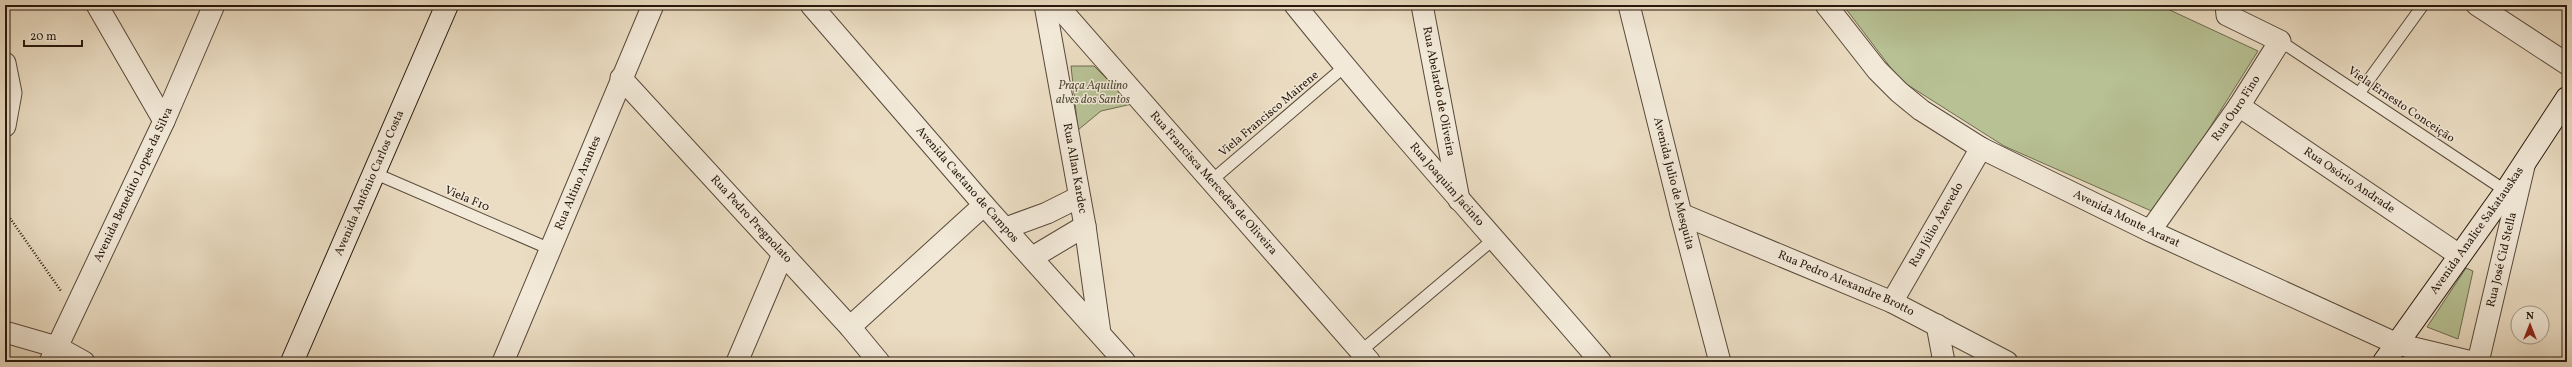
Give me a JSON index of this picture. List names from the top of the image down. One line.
{"streets":{"main road":["Avenida Antônio Carlos Costa","Avenida Analice Sakatauskas"],"street":["Rua Abelardo de Oliveira","Rua Ouro Fino","Rua Allan Kardec","Rua Osório Andrade","Rua Altino Arantes","Avenida Benedito Lopes da Silva","Avenida Caetano de Campos","Rua Francisca Mercedes de Oliveira","Avenida Julio de Mesquita","Rua Joaquim Jacinto","Rua Pedro Pregnolato","Avenida Monte Ararat","Rua Júlio Azevedo","Rua José Cid Stella","Rua Pedro Alexandre Brotto"],"lane":["Viela Ernesto Conceição","Viela Francisco Mairene","Viela F10"]},"crossings":[["Rua Abelardo de Oliveira","Rua Joaquim Jacinto"],["Viela Ernesto Conceição","Rua Ouro Fino"],["Viela Ernesto Conceição","Avenida Analice Sakatauskas"],["Rua Ouro Fino","Rua Osório Andrade"],["Rua Ouro Fino","Avenida Monte Ararat"],["Viela Francisco Mairene","Rua Francisca Mercedes de Oliveira"],["Viela Francisco Mairene","Rua Joaquim Jacinto"],["Rua Allan Kardec","Avenida Caetano de Campos"],["Rua Osório Andrade","Avenida Analice Sakatauskas"],["Avenida Antônio Carlos Costa","Viela F10"],["Rua Altino Arantes","Viela F10"],["Rua Altino Arantes","Rua Pedro Pregnolato"],["Avenida Julio de Mesquita","Rua Pedro Alexandre Brotto"],["Avenida Monte Ararat","Rua Júlio Azevedo"],["Avenida Monte Ararat","Avenida Analice Sakatauskas"],["Rua Júlio Azevedo","Rua Pedro Alexandre Brotto"],["Avenida Analice Sakatauskas","Rua José Cid Stella"]],"parks":["Praça Aquilino alves dos Santos"],"scale_bar":"20 m","north":"top"}
